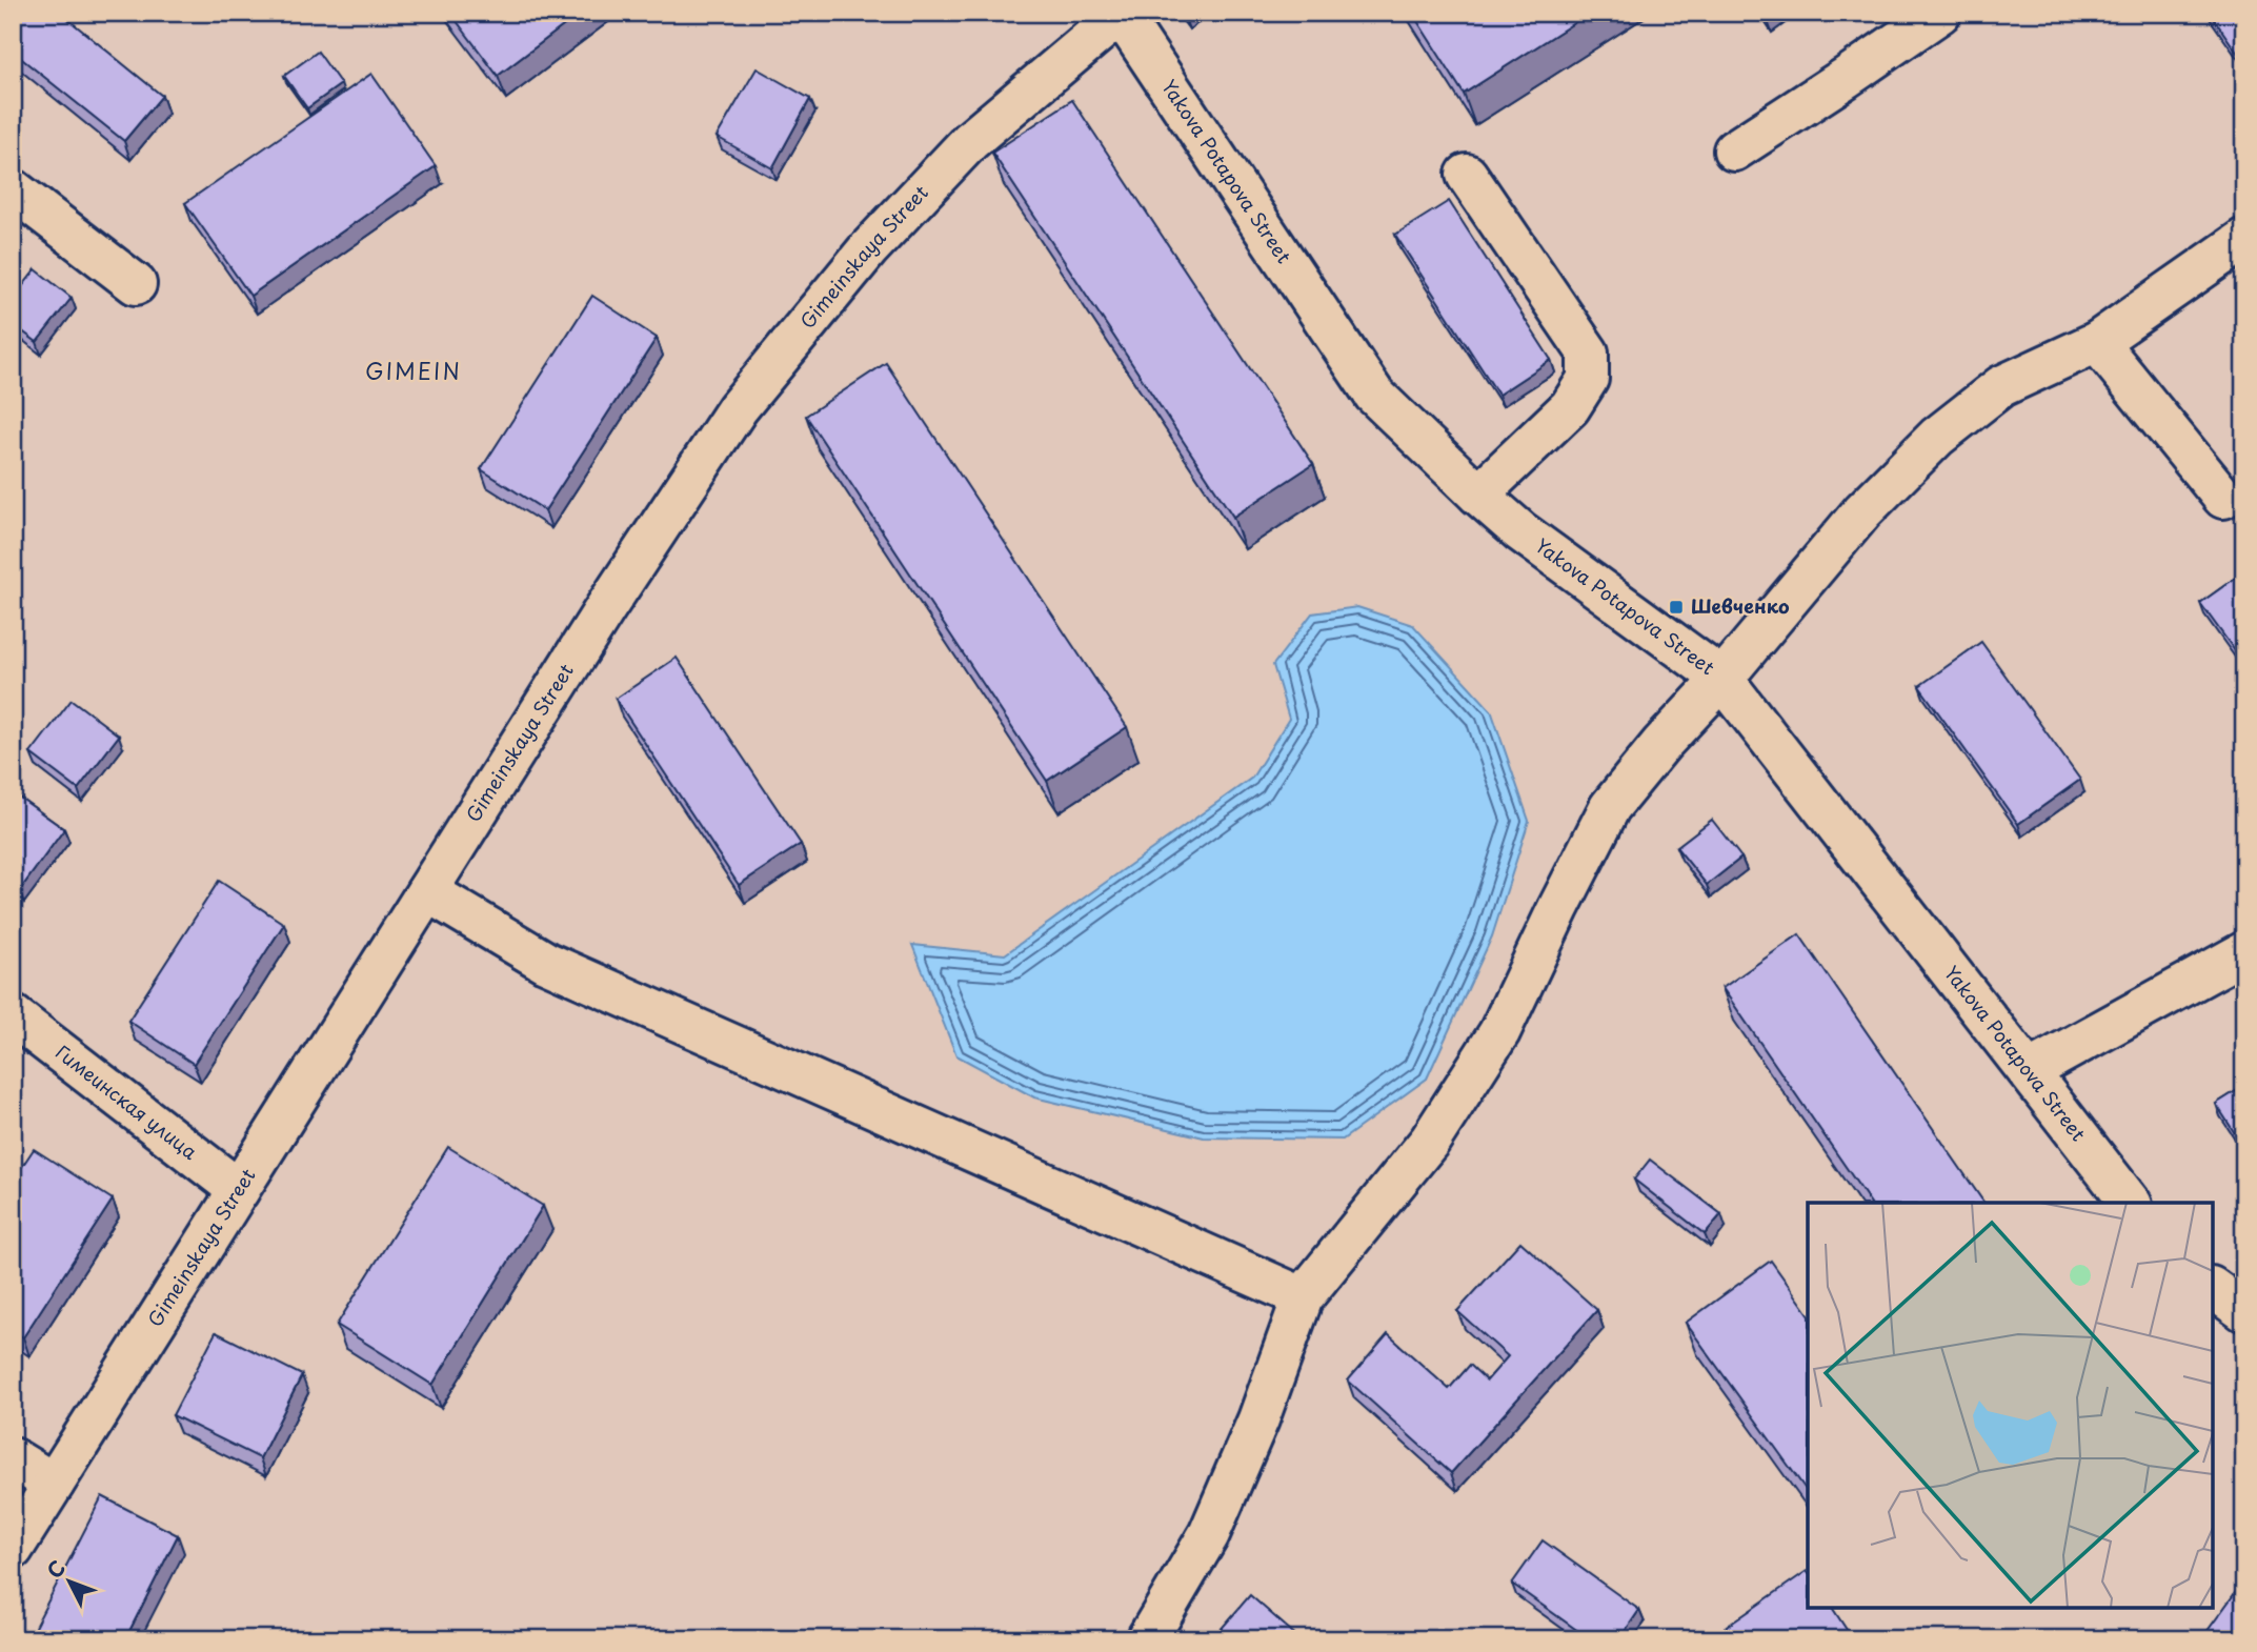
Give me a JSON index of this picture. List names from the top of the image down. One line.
{"streets":{"street":["Yakova Potapova Street","Gimeinskaya Street","Гимеинская улица"]},"crossings":[["Yakova Potapova Street","Gimeinskaya Street"],["Gimeinskaya Street","Гимеинская улица"]],"districts":["GIMEIN"],"places":{"transit":["Шевченко"]},"north":"top left"}
